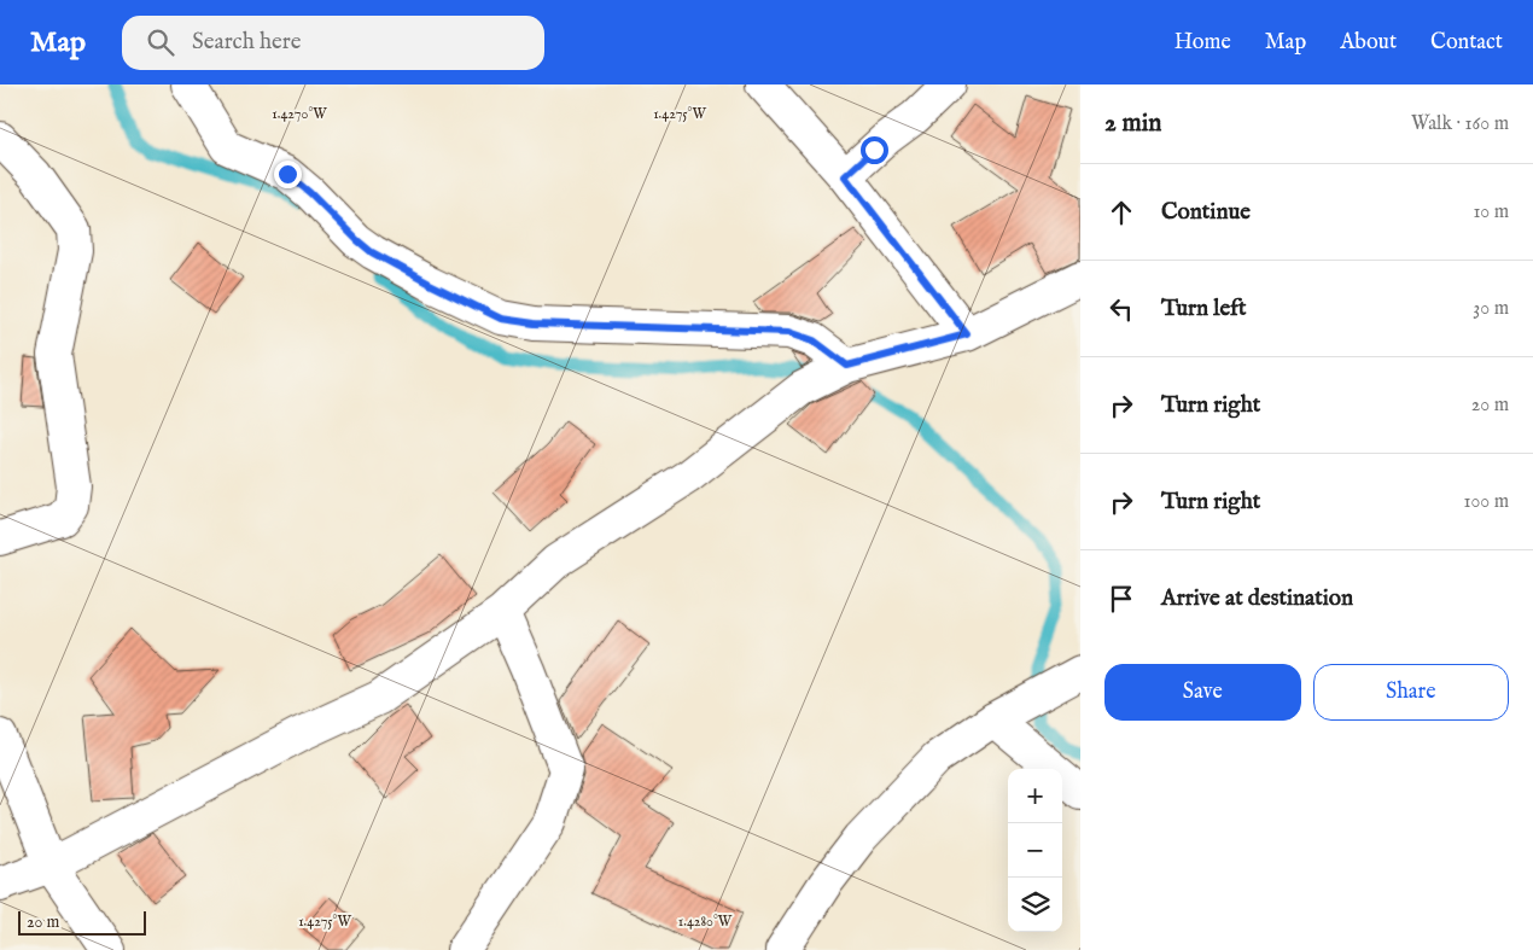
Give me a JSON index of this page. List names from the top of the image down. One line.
{"scale_bar":"20 m","page":{"header":"Map","search":"Search here","nav":["Home","Map","About","Contact"],"heading":["2 min","Walk · 160 m"],"list":[["Continue","10 m"],["Turn left","30 m"],["Turn right","20 m"],["Turn right","100 m"],"Arrive at destination"],"buttons":["Save","Share"],"map_buttons":["+","−"],"scale":"20 m"},"coordinates":["1.4275°W","1.4270°W","1.4280°W"]}
